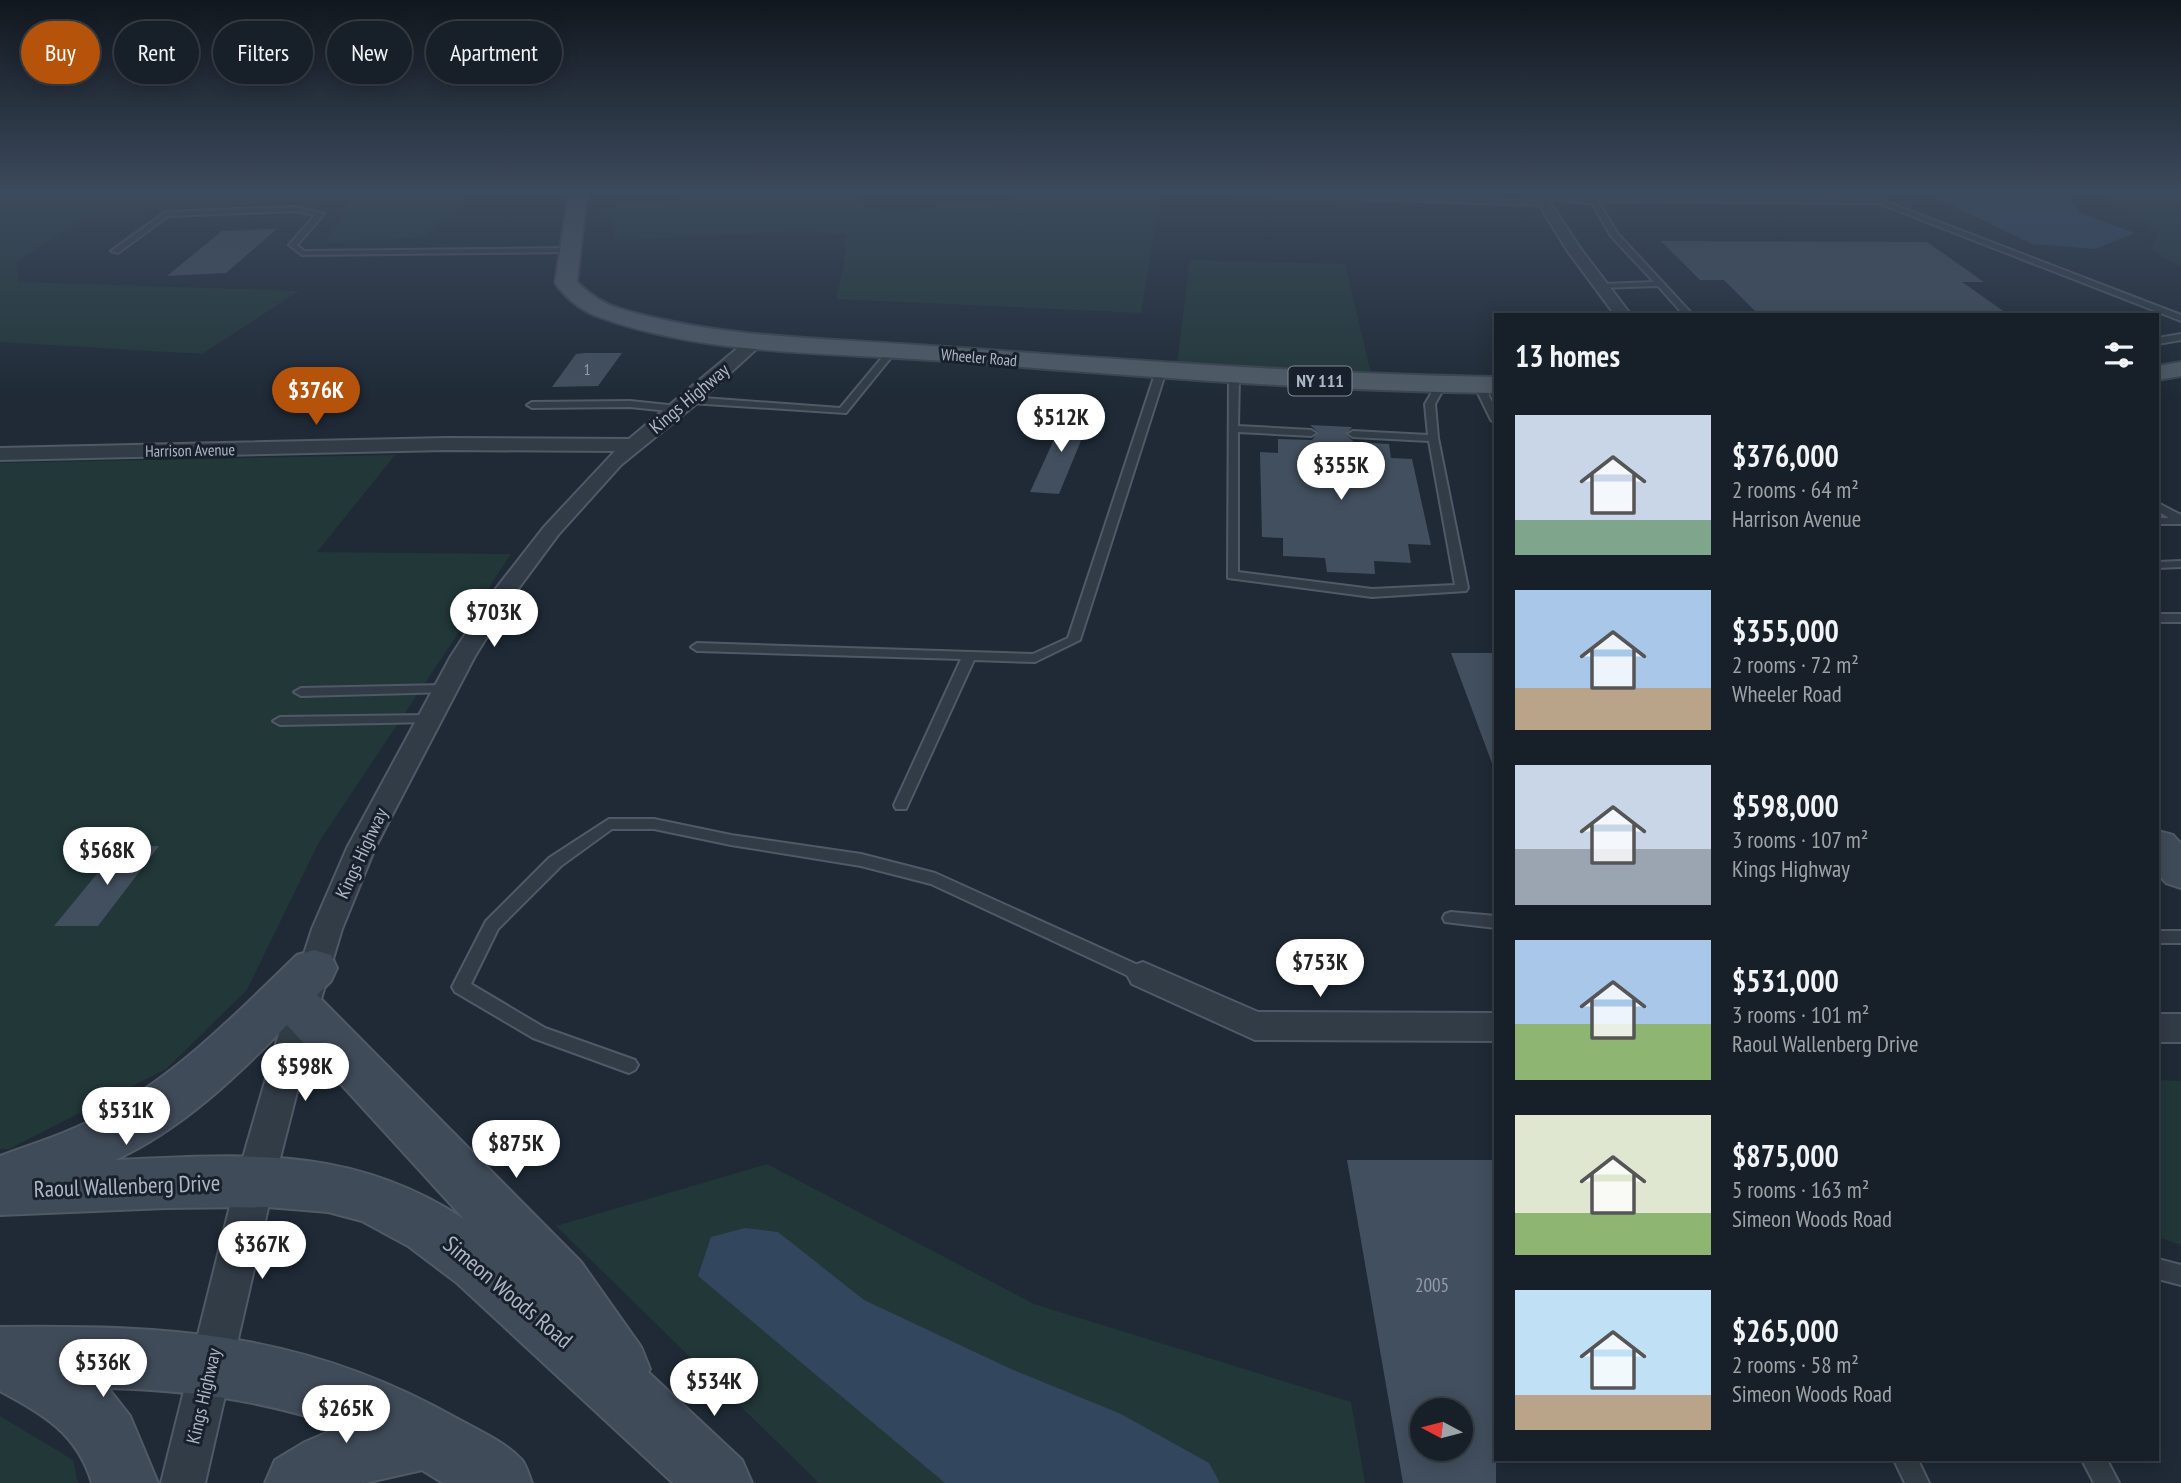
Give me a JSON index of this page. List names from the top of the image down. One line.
{"streets":{"main road":["Wheeler Road","NY 111"],"street":["Kings Highway","Harrison Avenue","Raoul Wallenberg Drive","Simeon Woods Road"]},"crossings":[["Wheeler Road","Kings Highway"],["Kings Highway","Harrison Avenue"],["Kings Highway","Raoul Wallenberg Drive"],["Kings Highway","Simeon Woods Road"],["Raoul Wallenberg Drive","Simeon Woods Road"]],"house_numbers":["1","2005"],"north":"left","page":{"chip":["Buy","Rent","Filters","New","Apartment"],"heading":"13 homes","price":["$376K","$512K","$355K","$703K","$568K","$753K","$598K","$531K","$875K","$367K","$536K","$534K","$265K"],"list":[{"name":"$376,000","note":"2 rooms · 64 m² · Harrison Avenue"},{"name":"$355,000","note":"2 rooms · 72 m² · Wheeler Road"},{"name":"$598,000","note":"3 rooms · 107 m² · Kings Highway"},{"name":"$531,000","note":"3 rooms · 101 m² · Raoul Wallenberg Drive"},{"name":"$875,000","note":"5 rooms · 163 m² · Simeon Woods Road"},{"name":"$265,000","note":"2 rooms · 58 m² · Simeon Woods Road"}]}}
